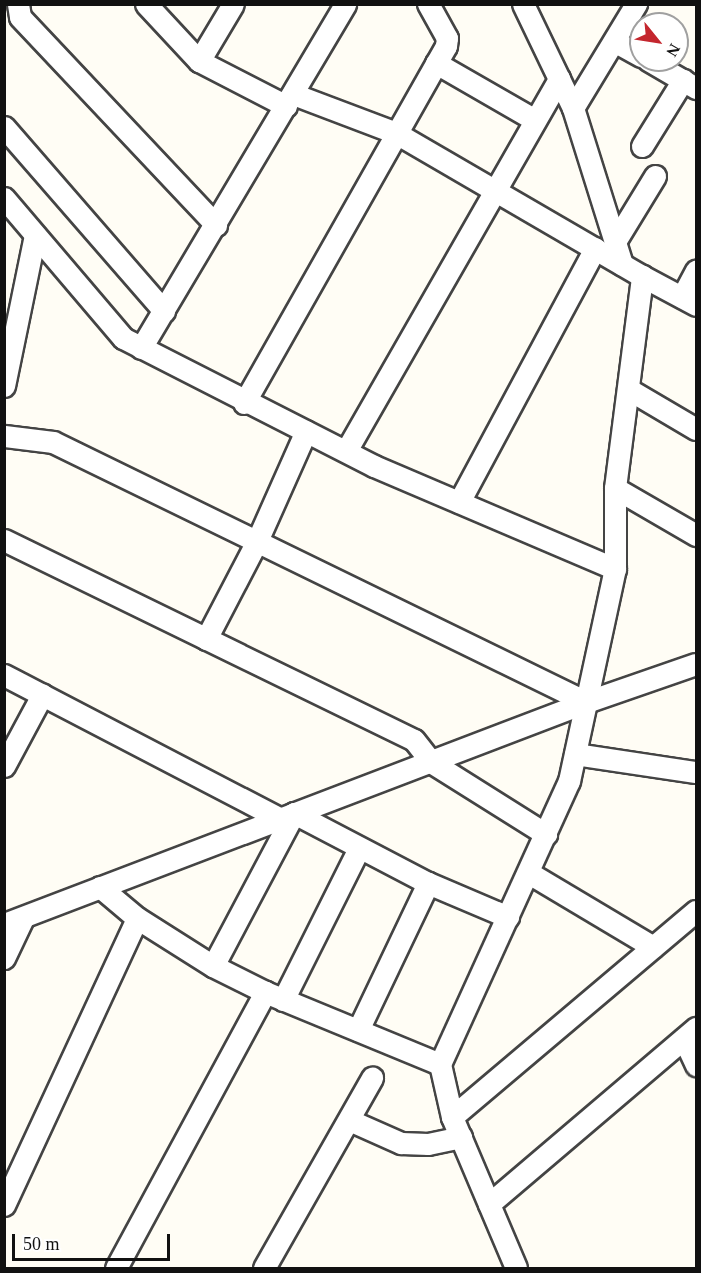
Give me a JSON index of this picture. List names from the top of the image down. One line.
{"scale_bar":"50 m","north":"bottom right"}
